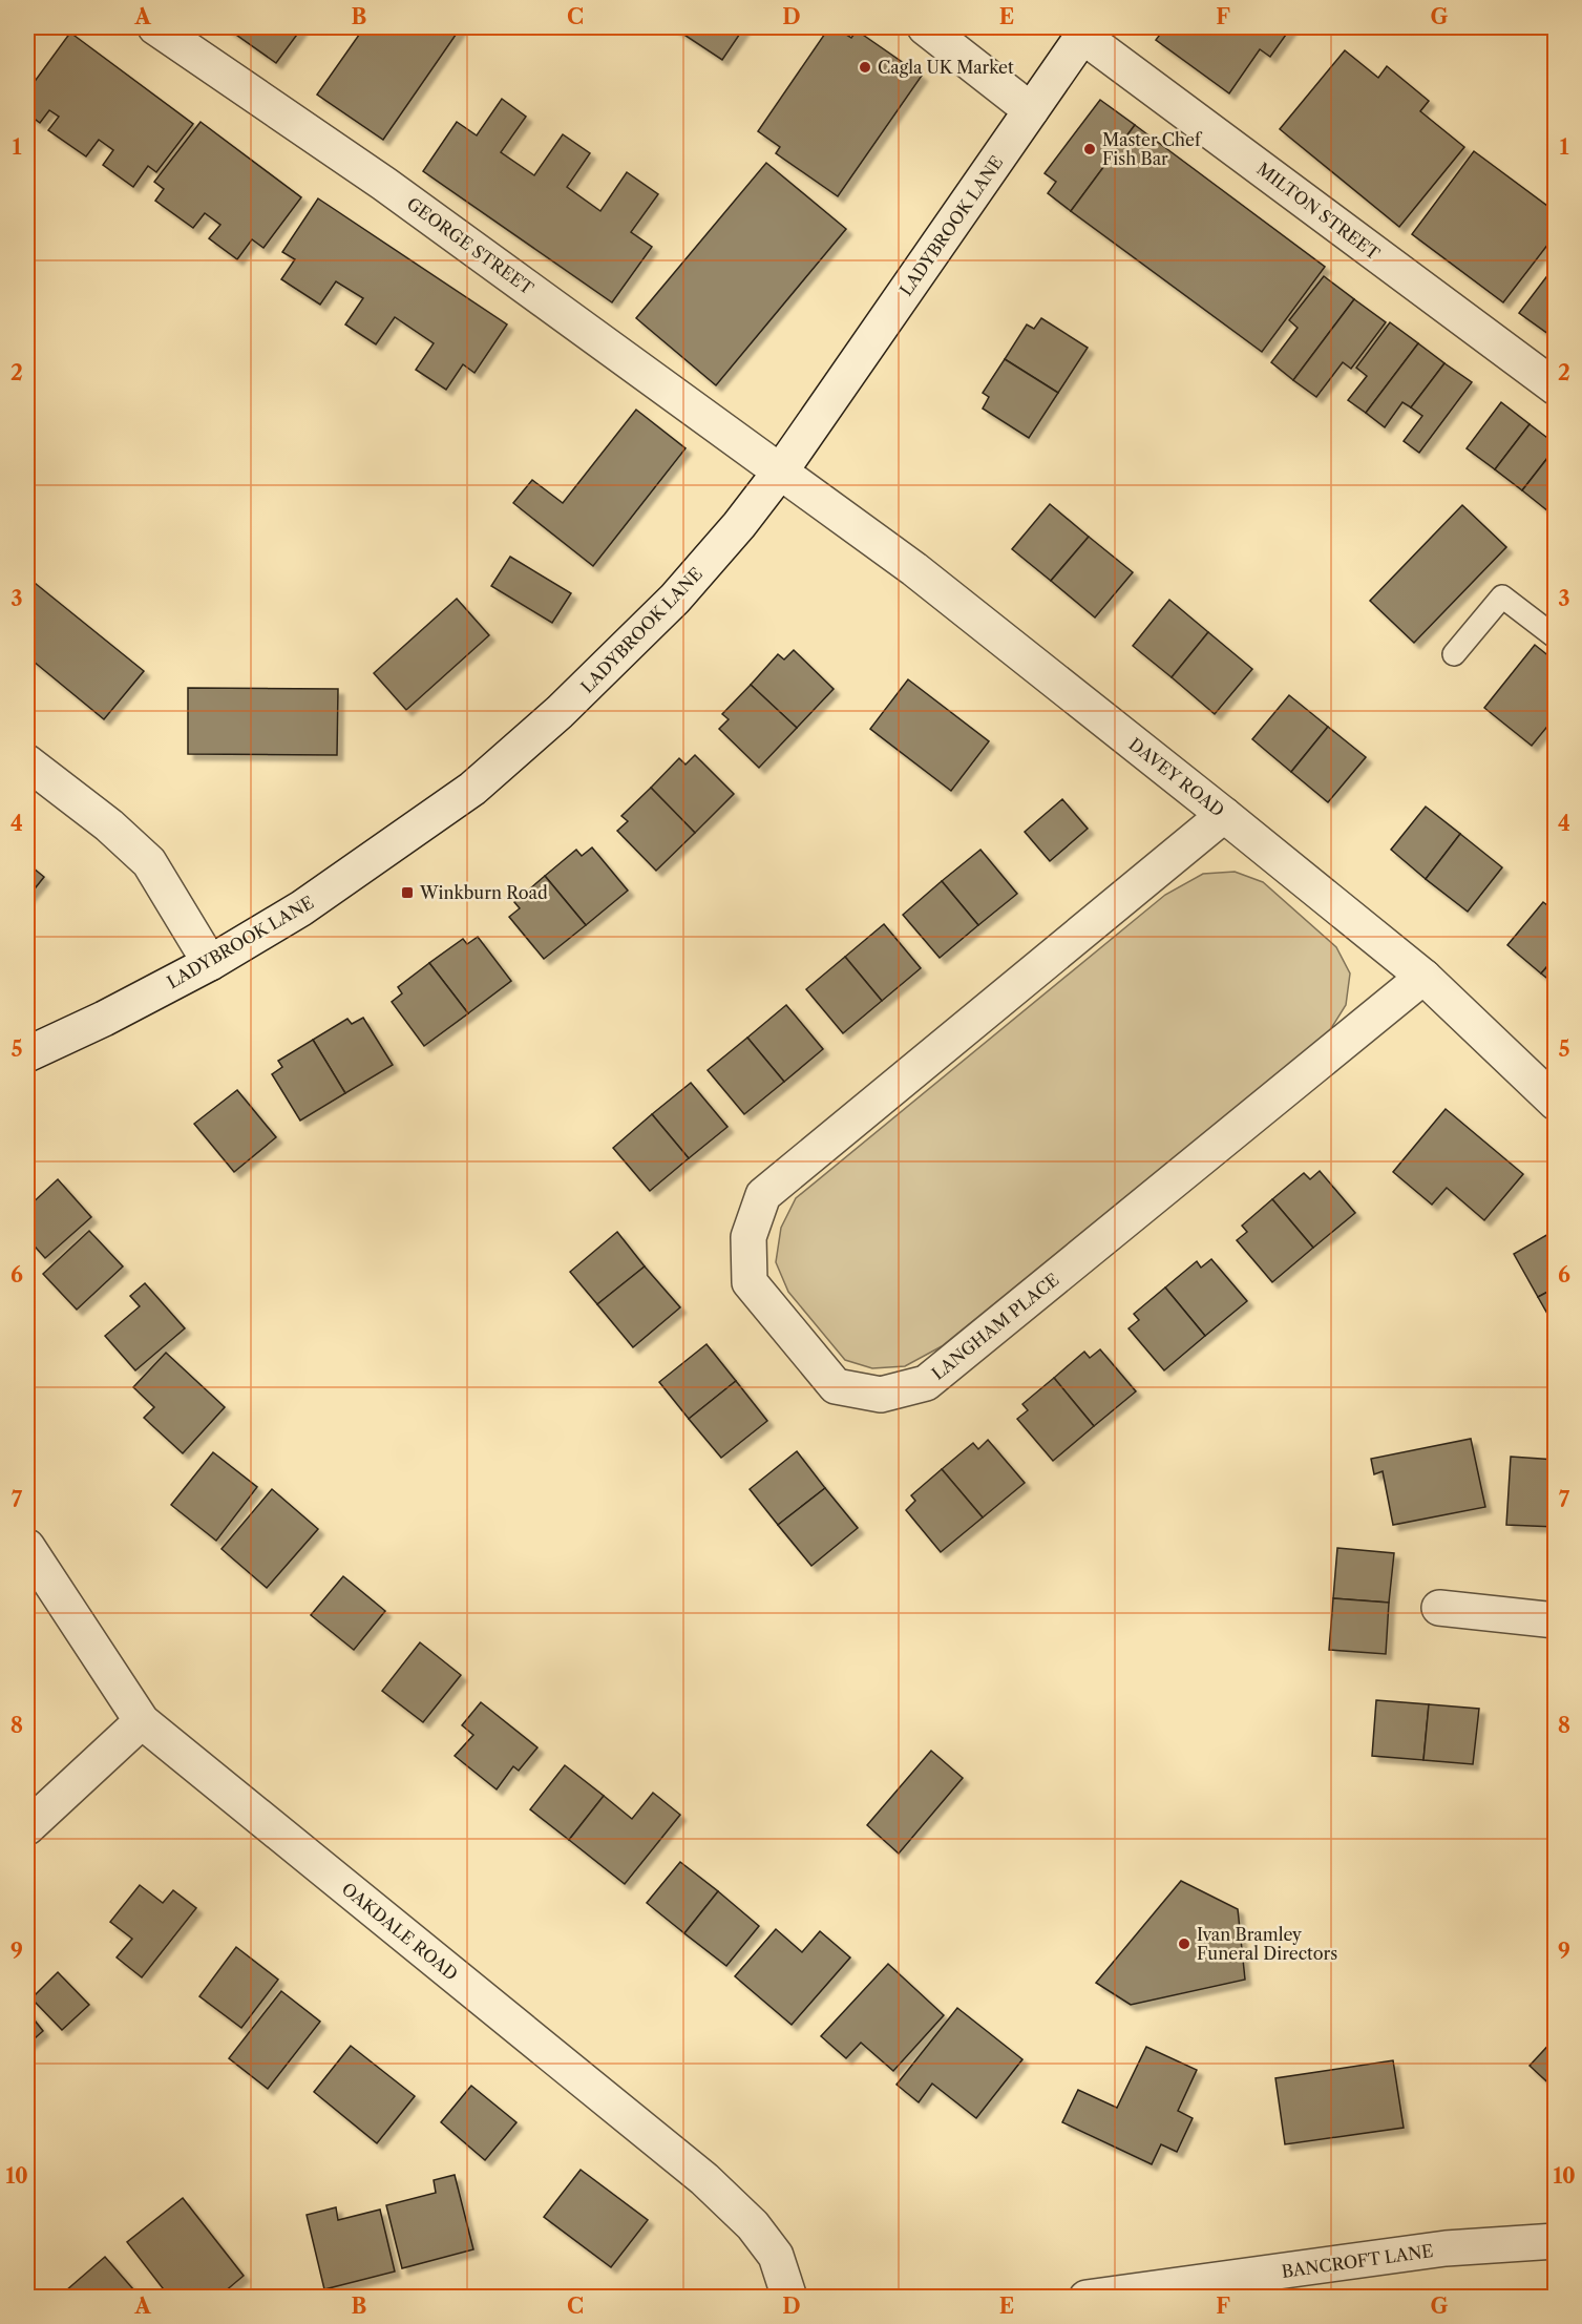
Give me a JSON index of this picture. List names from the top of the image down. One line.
{"streets":{"street":["MILTON STREET","LADYBROOK LANE","GEORGE STREET","DAVEY ROAD","LANGHAM PLACE","OAKDALE ROAD","BANCROFT LANE"]},"crossings":[["MILTON STREET","LADYBROOK LANE"],["LADYBROOK LANE","GEORGE STREET"],["LADYBROOK LANE","DAVEY ROAD"],["GEORGE STREET","DAVEY ROAD"],["DAVEY ROAD","LANGHAM PLACE"]],"places":{"other":["Cagla UK Market","Master Chef Fish Bar","Ivan Bramley Funeral Directors"],"transit":["Winkburn Road"]},"grid":{"columns":["A","B","C","D","E","F","G"],"rows":["1","2","3","4","5","6","7","8","9","10"]}}
